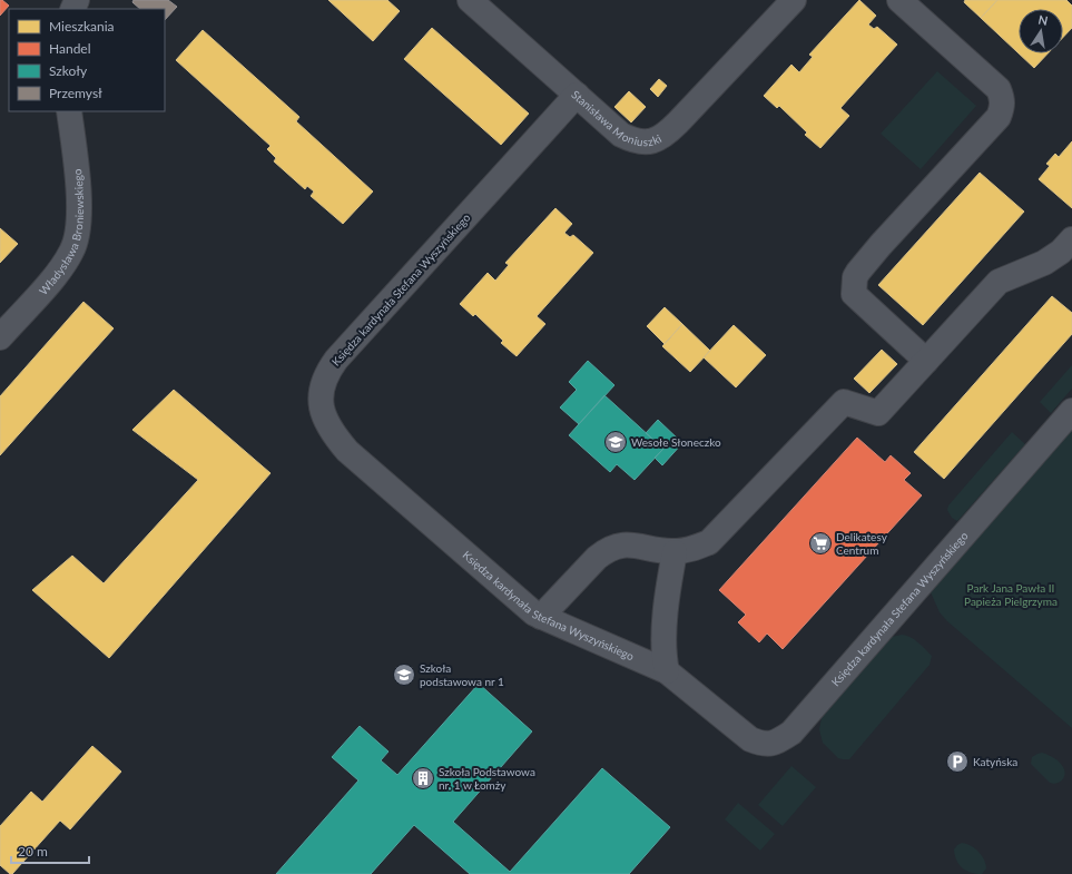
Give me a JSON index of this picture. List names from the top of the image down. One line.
{"streets":{"street":["Stanisława Moniuszki","Władysława Broniewskiego","Księdza kardynała Stefana Wyszyńskiego"]},"crossings":[["Stanisława Moniuszki","Księdza kardynała Stefana Wyszyńskiego"]],"parks":["Park Jana Pawła II Papieża Pielgrzyma"],"places":{"school or university":["Wesołe Słoneczko","Szkoła podstawowa nr 1"],"supermarket":["Delikatesy Centrum"],"parking":["Katyńska"],"building":["Szkoła Podstawowa nr. 1 w Łomży"]},"legend":["Mieszkania","Handel","Szkoły","Przemysł"],"scale_bar":"20 m","north":"top"}
